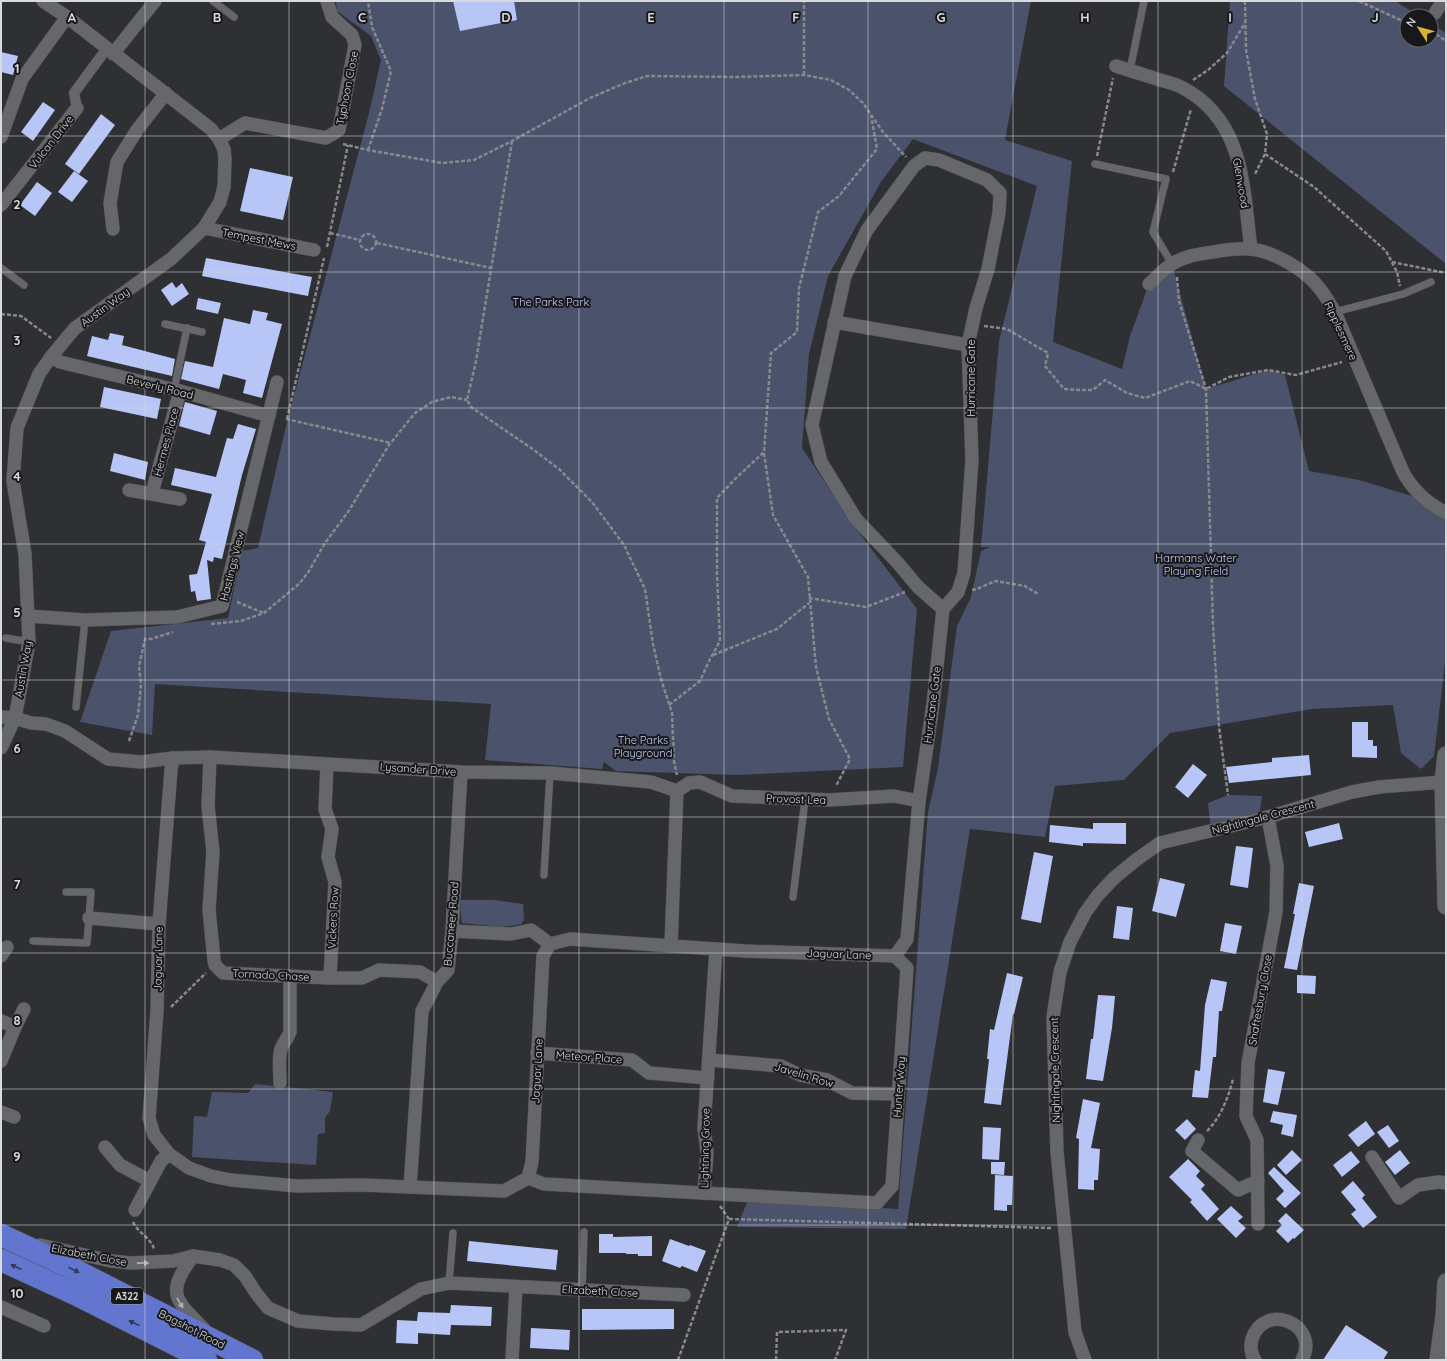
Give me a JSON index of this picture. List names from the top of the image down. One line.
{"streets":{"highway":["A322","Bagshot Road"],"street":["Typhoon Close","Vulcan Drive","Glenwood","Tempest Mews","Austin Way","Ripplesmere","Hurricane Gate","Beverly Road","Hermes Place","Hastings View","Lysander Drive","Provost Lea","Nightingale Crescent","Vickers Row","Buccaneer Road","Jaguar Lane","Tornado Chase","Shaftesbury Close","Meteor Place","Javelin Row","Hunter Way","Lightning Grove","Elizabeth Close"]},"crossings":[["Typhoon Close","Austin Way"],["Vulcan Drive","Austin Way"],["Glenwood","Ripplesmere"],["Tempest Mews","Austin Way"],["Austin Way","Beverly Road"],["Austin Way","Hastings View"],["Austin Way","Lysander Drive"],["Hurricane Gate","Provost Lea"],["Beverly Road","Hermes Place"],["Beverly Road","Hastings View"],["Lysander Drive","Provost Lea"],["Lysander Drive","Vickers Row"],["Lysander Drive","Buccaneer Road"],["Lysander Drive","Jaguar Lane"],["Nightingale Crescent","Shaftesbury Close"],["Vickers Row","Tornado Chase"],["Buccaneer Road","Jaguar Lane"],["Buccaneer Road","Tornado Chase"],["Jaguar Lane","Meteor Place"],["Jaguar Lane","Hunter Way"],["Jaguar Lane","Lightning Grove"],["Meteor Place","Lightning Grove"],["Javelin Row","Hunter Way"],["Javelin Row","Lightning Grove"],["Hunter Way","Lightning Grove"],["Elizabeth Close","Bagshot Road"]],"parks":["The Parks Park","Harmans Water Playing Field","The Parks Playground"],"north":"top left","grid":{"columns":["A","B","C","D","E","F","G","H","I","J"],"rows":["1","2","3","4","5","6","7","8","9","10"]}}
